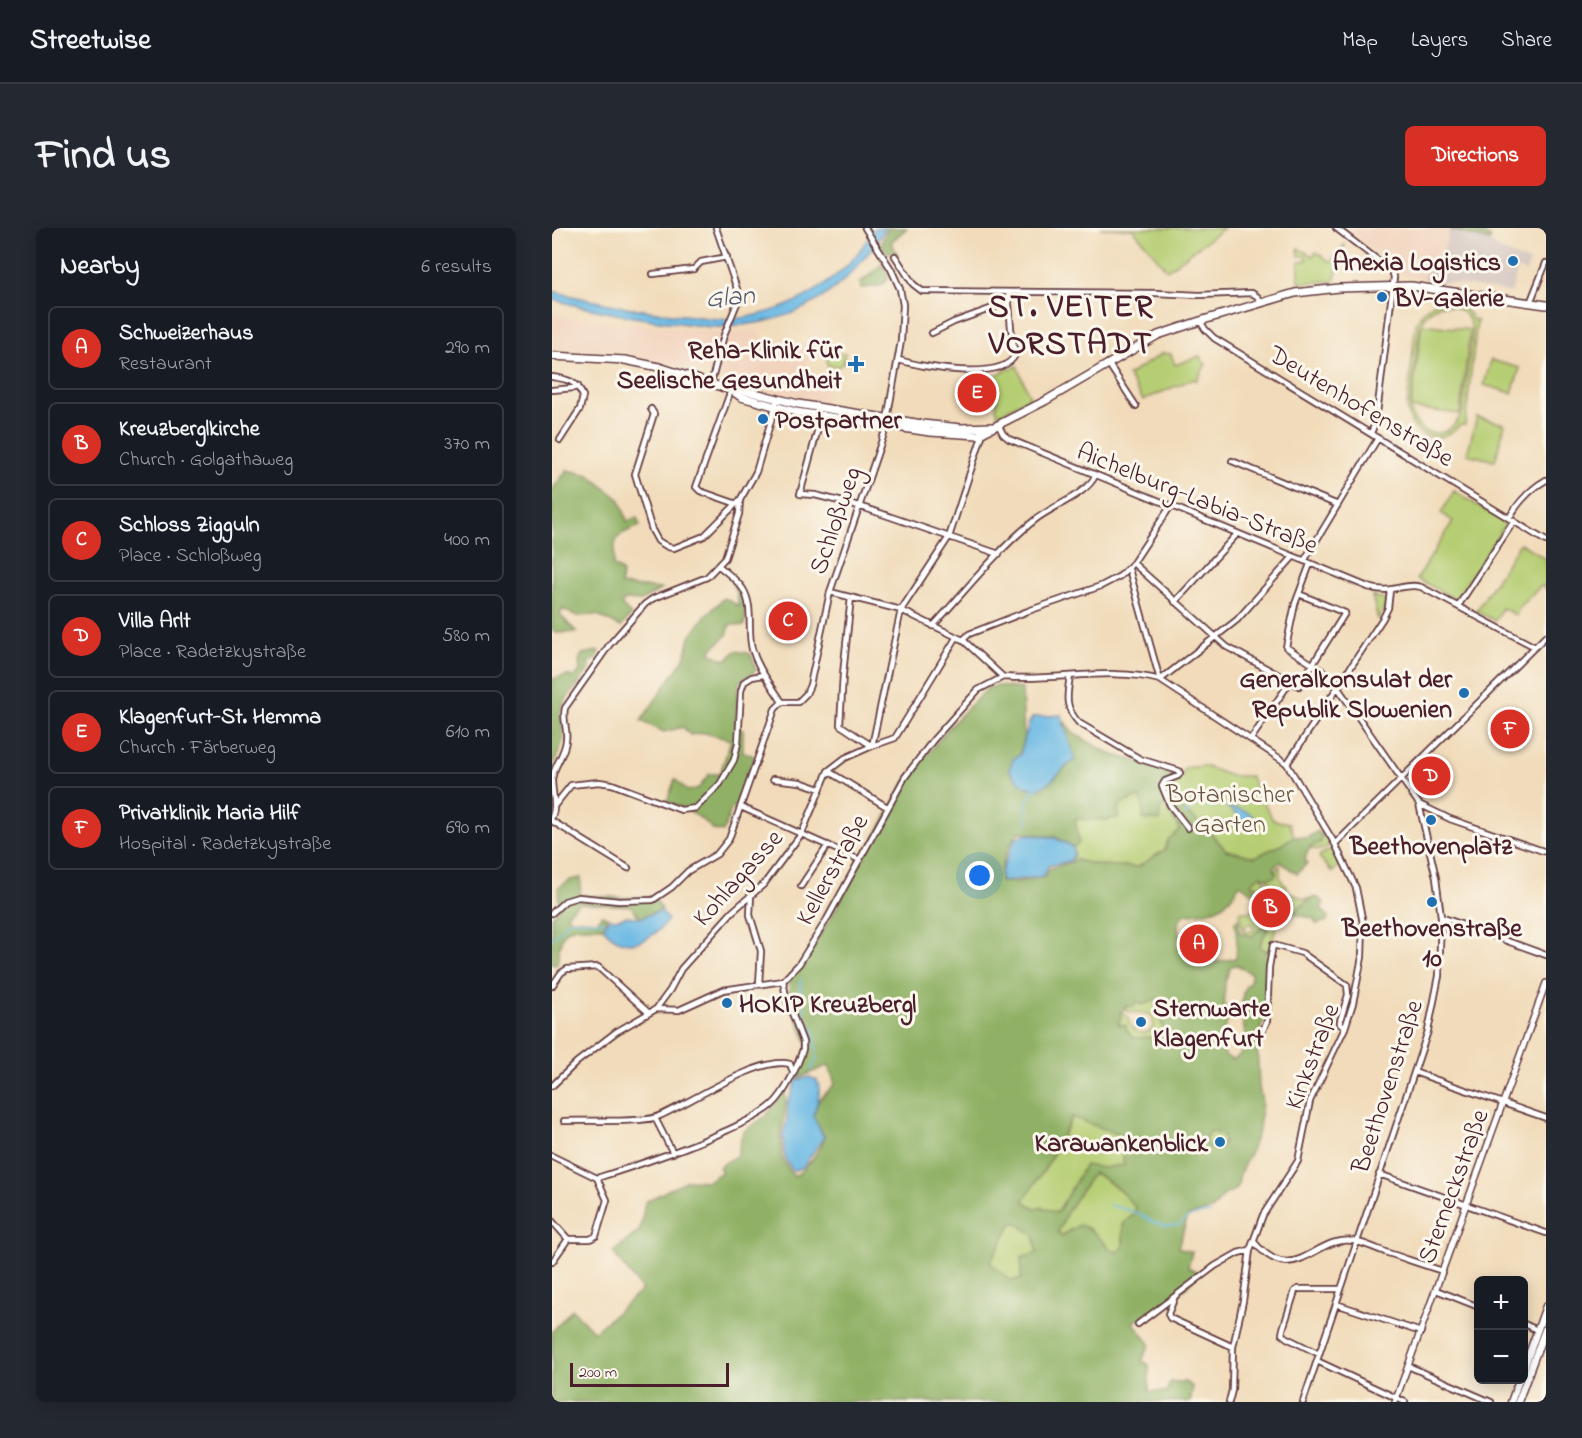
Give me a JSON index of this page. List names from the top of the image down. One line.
{"streets":{"street":["Deutenhofenstraße","Aichelburg-Labia-Straße","Schloßweg","Kellerstraße","Kohlagasse","Kinkstraße","Beethovenstraße","Sterneckstraße"]},"districts":["ST. VEITER VORSTADT"],"water":["Glan"],"parks":["Botanischer Garten"],"places":{"other":["Anexia Logistics","BV-Galerie","Postpartner","Generalkonsulat der Republik Slowenien","Beethovenplatz","Beethovenstraße 10","HOKIP Kreuzbergl","Sternwarte Klagenfurt","Karawankenblick"],"health":["Reha-Klinik für Seelische Gesundheit"]},"scale_bar":"200 m","page":{"header":"Streetwise","nav":["Map","Layers","Share"],"title":"Find us","buttons":"Directions","heading":["Nearby","6 results"],"list":[{"mark":"A","name":"Schweizerhaus","note":"Restaurant","value":"290 m"},{"mark":"B","name":"Kreuzberglkirche","note":"Church · Golgathaweg","value":"370 m"},{"mark":"C","name":"Schloss Zigguln","note":"Place · Schloßweg","value":"400 m"},{"mark":"D","name":"Villa Arlt","note":"Place · Radetzkystraße","value":"580 m"},{"mark":"E","name":"Klagenfurt-St. Hemma","note":"Church · Färberweg","value":"610 m"},{"mark":"F","name":"Privatklinik Maria Hilf","note":"Hospital · Radetzkystraße","value":"690 m"}],"pins":["E","C","F","D","B","A"],"map_buttons":["+","−"],"scale":"200 m"}}
